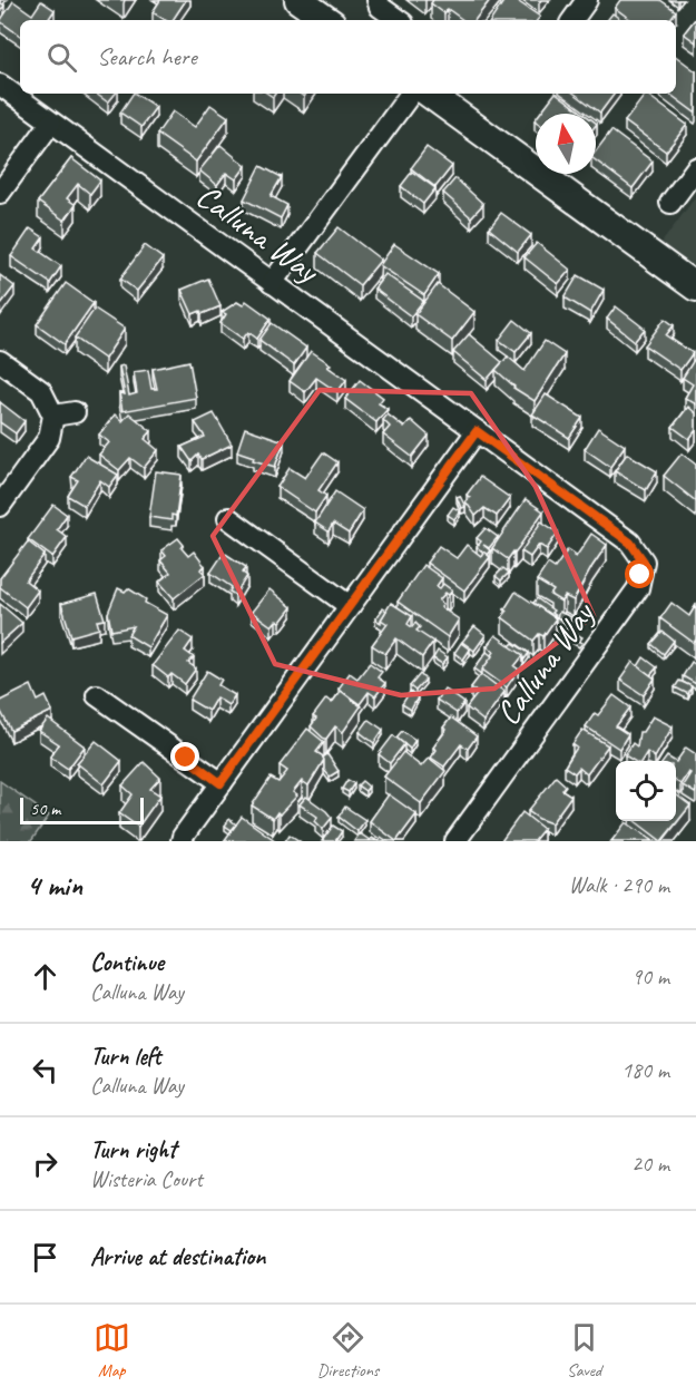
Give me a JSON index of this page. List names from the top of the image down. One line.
{"streets":{"street":["Calluna Way"]},"scale_bar":"50 m","north":"top","page":{"search":"Search here","scale":"50 m","heading":["4 min","Walk · 290 m"],"list":[["Continue","Calluna Way","90 m"],["Turn left","Calluna Way","180 m"],["Turn right","Wisteria Court","20 m"],"Arrive at destination"],"nav":["Map","Directions","Saved"]}}
